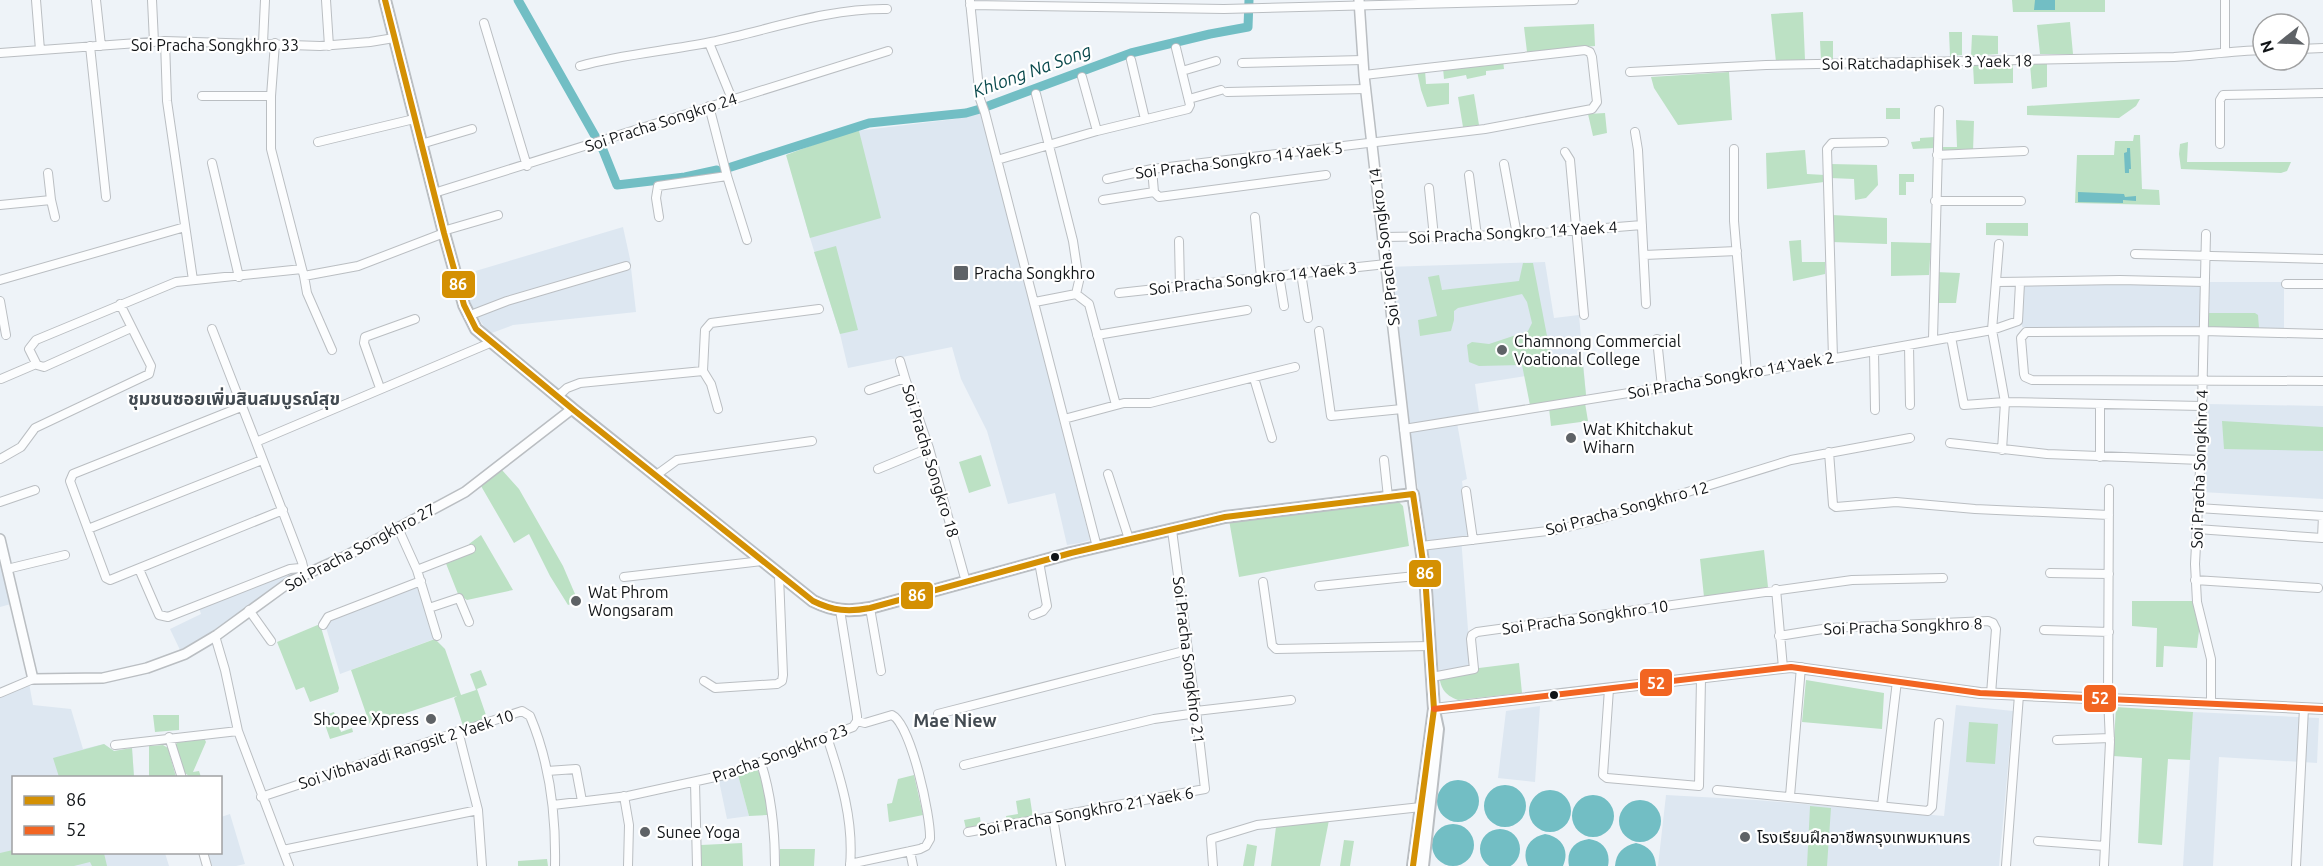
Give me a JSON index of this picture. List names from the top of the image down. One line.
{"streets":{"street":["Soi Pracha Songkhro 33","Soi Ratchadaphisek 3 Yaek 18","Soi Pracha Songkro 24","Soi Pracha Songkro 14 Yaek 5","Soi Pracha Songkro 14 Yaek 4","Soi Pracha Songkro 14","Soi Pracha Songkro 14 Yaek 3","Soi Pracha Songkro 14 Yaek 2","Soi Pracha Songkro 18","Soi Pracha Songkhro 4","Soi Pracha Songkhro 12","Soi Pracha Songkhro 27","Soi Pracha Songkhro 10","Soi Pracha Songkhro 8","Soi Pracha Songkhro 21","Soi Vibhavadi Rangsit 2 Yaek 10","Pracha Songkhro 23","Soi Pracha Songkhro 21 Yaek 6"]},"crossings":[["Soi Pracha Songkro 14 Yaek 5","Soi Pracha Songkro 14"],["Soi Pracha Songkro 14 Yaek 4","Soi Pracha Songkro 14"],["Soi Pracha Songkro 14","Soi Pracha Songkro 14 Yaek 3"],["Soi Pracha Songkro 14","Soi Pracha Songkro 14 Yaek 2"],["Soi Pracha Songkhro 21","Soi Pracha Songkhro 21 Yaek 6"],["Soi Vibhavadi Rangsit 2 Yaek 10","Pracha Songkhro 23"]],"districts":["ชุมชนซอยเพิ่มสินสมบูรณ์สุข","Mae Niew"],"water":["Khlong Na Song"],"places":{"transit":["Pracha Songkhro"],"other":["Chamnong Commercial Voational College","Wat Khitchakut Wiharn","Wat Phrom Wongsaram","Shopee Xpress","Sunee Yoga","โรงเรียนฝึกอาชีพกรุงเทพมหานคร"]},"lines":["transit line 86","transit line 52"],"legend":["86","52"],"north":"left"}
